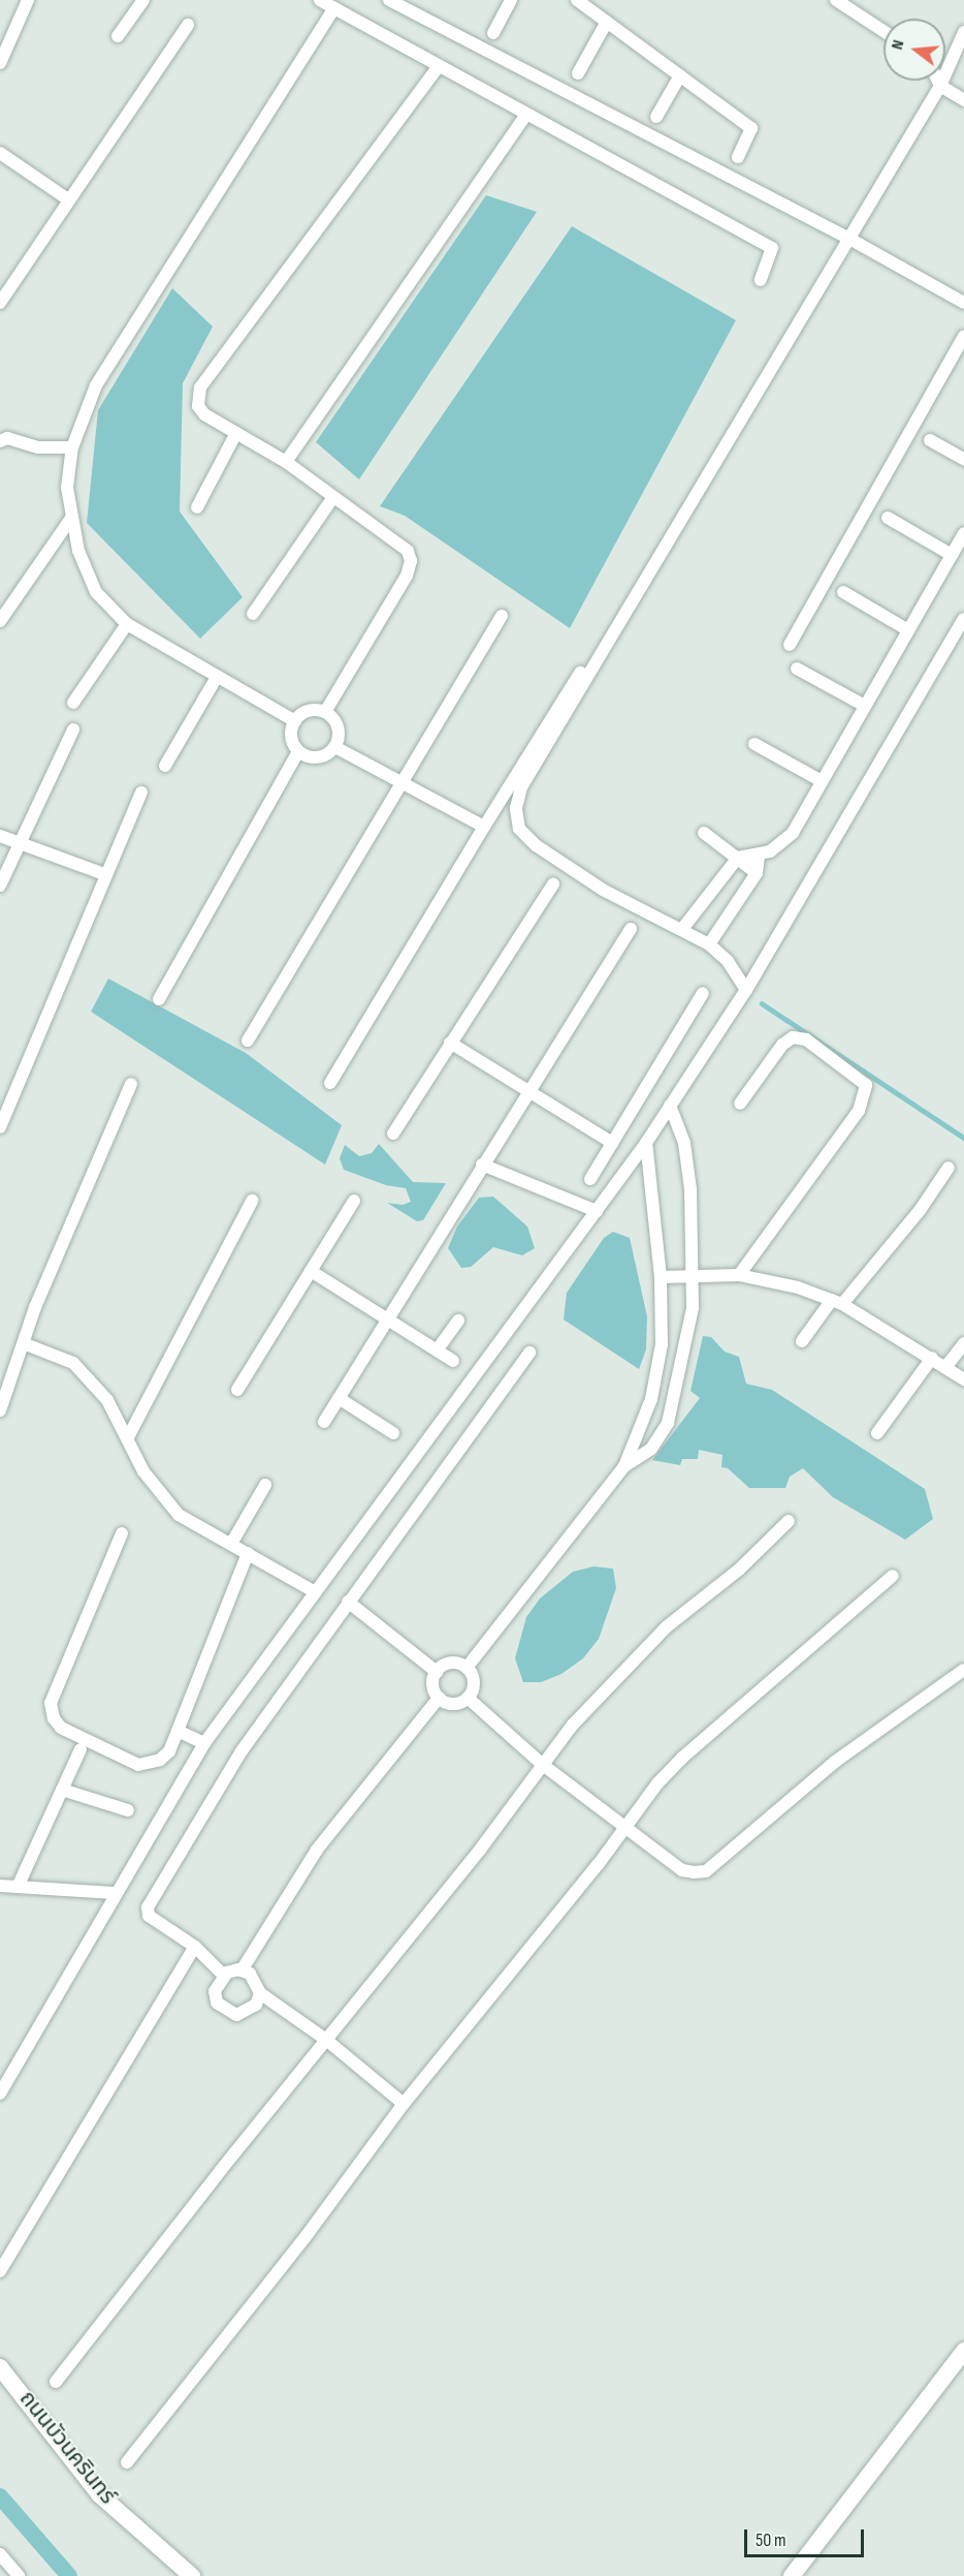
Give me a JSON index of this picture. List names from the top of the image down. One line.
{"streets":{"street":["ถนนบัวนครินทร์"]},"scale_bar":"50 m","north":"left"}
